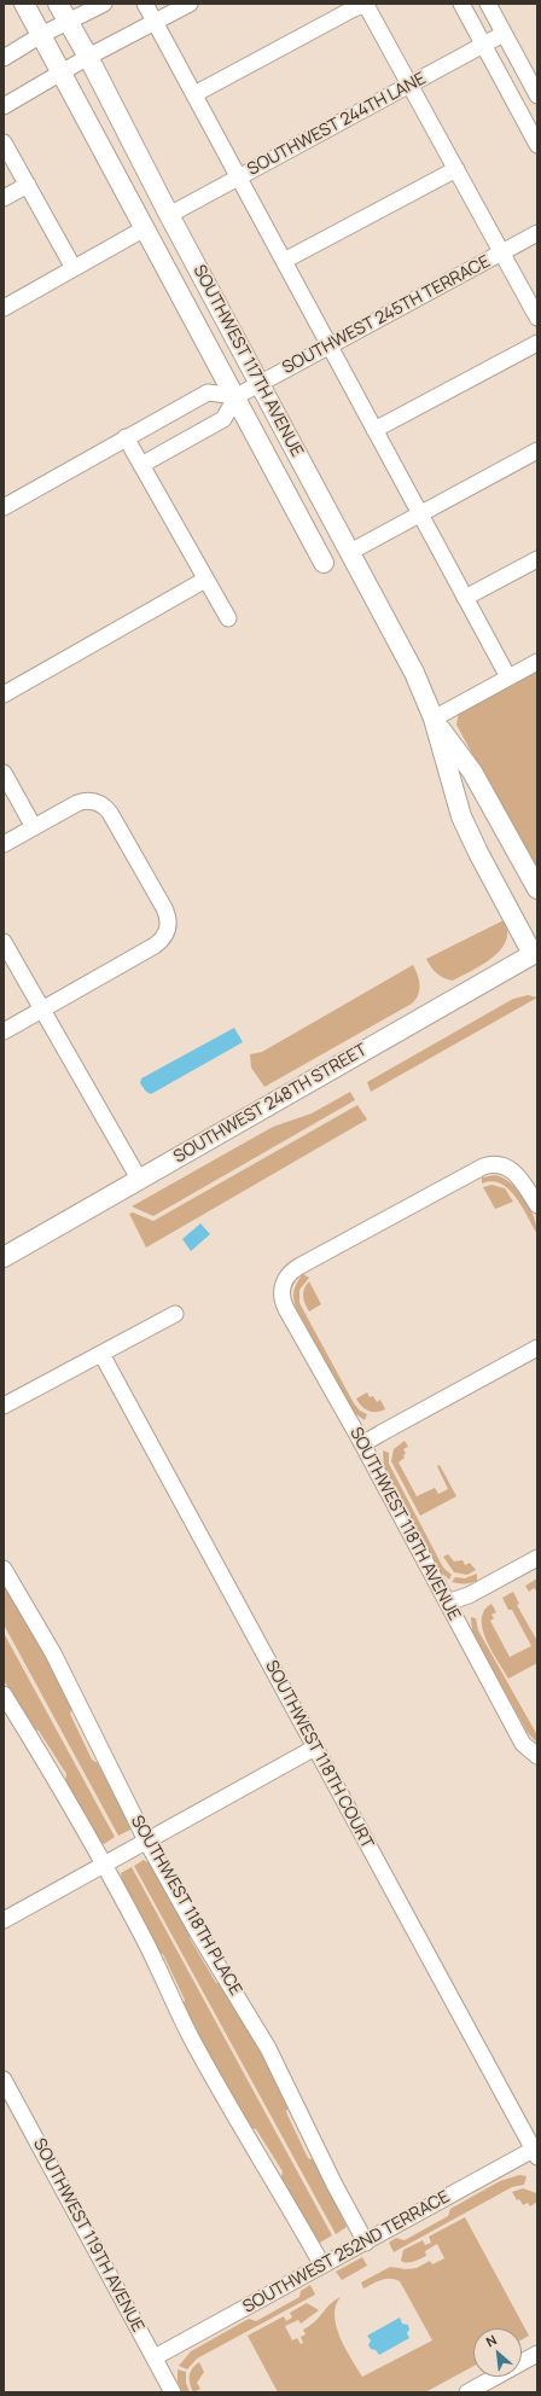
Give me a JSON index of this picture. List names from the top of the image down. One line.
{"streets":{"street":["SOUTHWEST 244TH LANE","SOUTHWEST 245TH TERRACE","SOUTHWEST 117TH AVENUE","SOUTHWEST 248TH STREET","SOUTHWEST 118TH AVENUE","SOUTHWEST 118TH COURT","SOUTHWEST 118TH PLACE","SOUTHWEST 119TH AVENUE","SOUTHWEST 252ND TERRACE"]},"crossings":[["SOUTHWEST 244TH LANE","SOUTHWEST 117TH AVENUE"],["SOUTHWEST 245TH TERRACE","SOUTHWEST 117TH AVENUE"],["SOUTHWEST 117TH AVENUE","SOUTHWEST 248TH STREET"],["SOUTHWEST 118TH COURT","SOUTHWEST 252ND TERRACE"],["SOUTHWEST 118TH PLACE","SOUTHWEST 252ND TERRACE"],["SOUTHWEST 119TH AVENUE","SOUTHWEST 252ND TERRACE"]],"north":"top left"}
